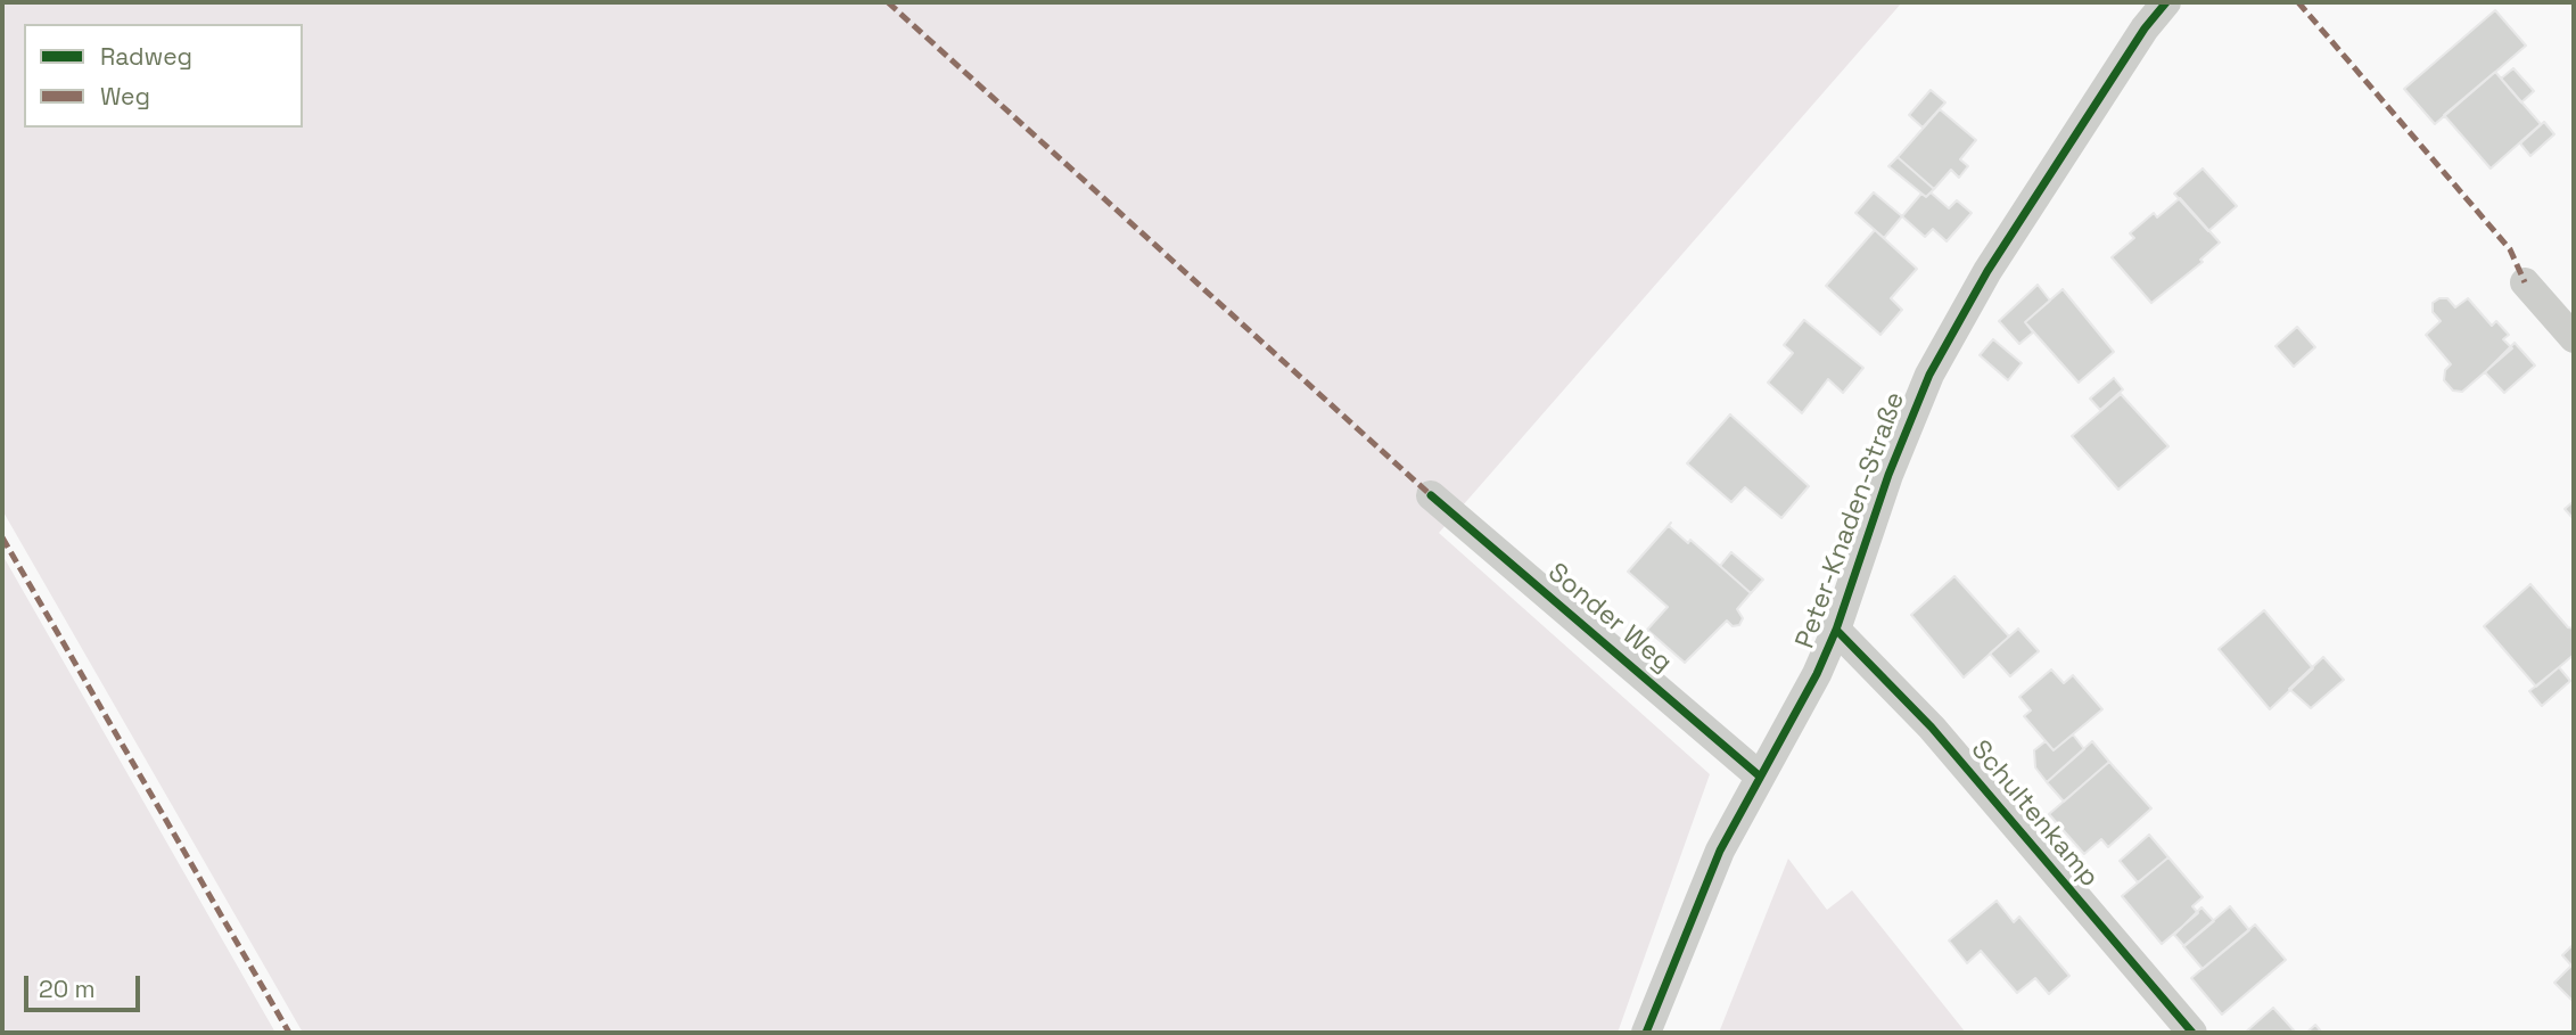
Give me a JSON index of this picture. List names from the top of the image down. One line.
{"streets":{"street":["Peter-Knaden-Straße","Sonder Weg","Schultenkamp"]},"crossings":[["Peter-Knaden-Straße","Sonder Weg"],["Peter-Knaden-Straße","Schultenkamp"]],"legend":["Radweg","Weg"],"scale_bar":"20 m"}
